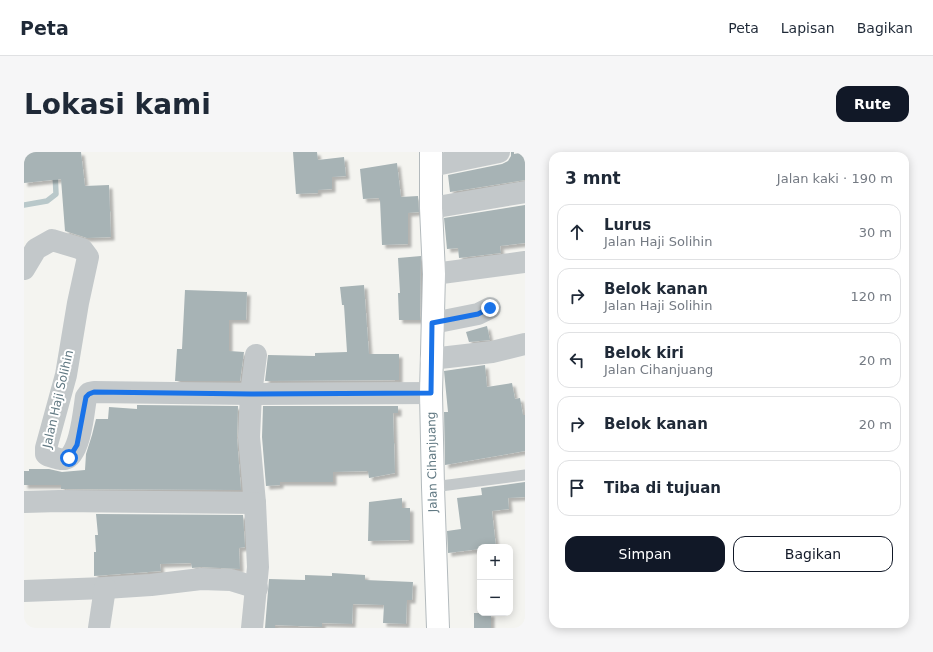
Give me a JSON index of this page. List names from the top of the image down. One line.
{"streets":{"main road":["Jalan Cihanjuang"],"street":["Jalan Haji Solihin"]},"crossings":[["Jalan Haji Solihin","Jalan Cihanjuang"]],"page":{"header":"Peta","nav":["Peta","Lapisan","Bagikan"],"buttons":["Rute",["Simpan","Bagikan"]],"title":"Lokasi kami","heading":["3 mnt","Jalan kaki · 190 m"],"list":[["Lurus","Jalan Haji Solihin","30 m"],["Belok kanan","Jalan Haji Solihin","120 m"],["Belok kiri","Jalan Cihanjuang","20 m"],["Belok kanan","20 m"],"Tiba di tujuan"],"map_buttons":["+","−"]}}
